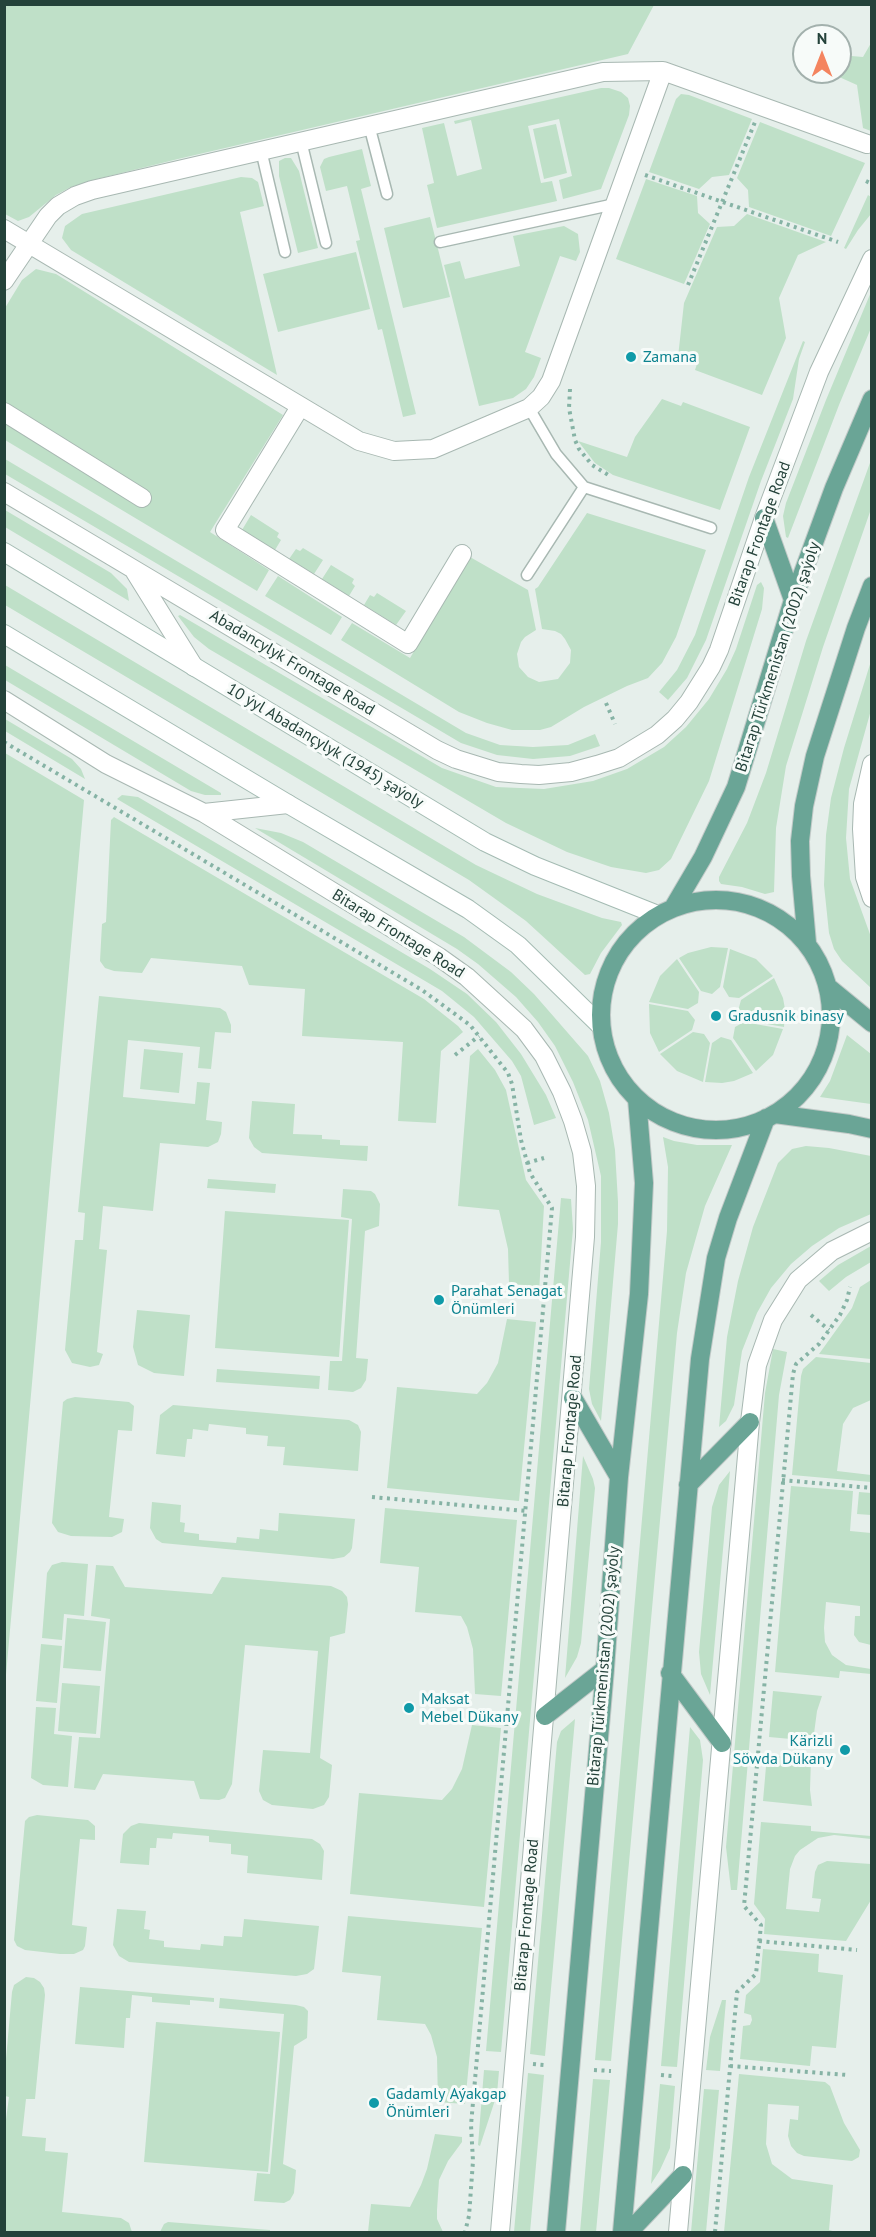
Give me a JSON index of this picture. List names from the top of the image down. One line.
{"streets":{"main road":["Bitarap Türkmenistan (2002) şaýoly"],"street":["Bitarap Frontage Road","Abadancylyk Frontage Road","10 ýyl Abadançylyk (1945) şaýoly"]},"crossings":[["Bitarap Frontage Road","Abadancylyk Frontage Road"],["Bitarap Türkmenistan (2002) şaýoly","10 ýyl Abadançylyk (1945) şaýoly"]],"places":["Zamana","Gradusnik binasy","Parahat Senagat Önümleri","Maksat Mebel Dükany","Kärizli Söwda Dükany","Gadamly Aýakgap Önümleri"],"north":"top"}
